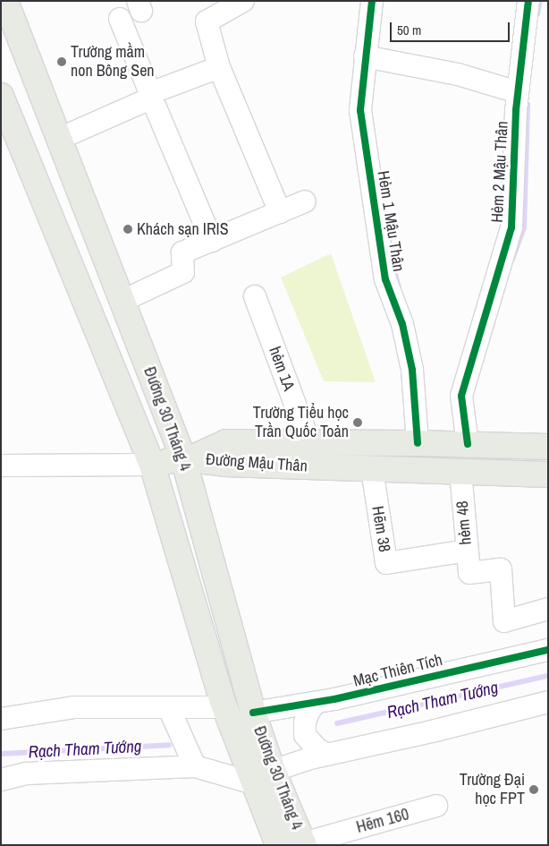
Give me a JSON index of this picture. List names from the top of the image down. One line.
{"streets":{"main road":["Đường 30 Tháng 4","Đường Mậu Thân"],"street":["Hẻm 2 Mậu Thân","Hẻm 1 Mậu Thân","hẻm 1A","hẻm 48","Hẽm 38","Mạc Thiên Tích","Hẽm 160"]},"crossings":[["Hẻm 2 Mậu Thân","Đường Mậu Thân"],["Hẻm 1 Mậu Thân","Đường Mậu Thân"],["hẻm 1A","Đường Mậu Thân"],["Đường 30 Tháng 4","Đường Mậu Thân"],["Đường 30 Tháng 4","Mạc Thiên Tích"],["Đường 30 Tháng 4","Hẽm 160"],["Đường Mậu Thân","hẻm 48"],["Đường Mậu Thân","Hẽm 38"],["hẻm 48","Hẽm 38"]],"water":["Rạch Tham Tướng"],"places":["Trường mầm non Bông Sen","Khách sạn IRIS","Trường Tiểu học Trần Quốc Toản","Trường Đại học FPT"],"scale_bar":"50 m"}
